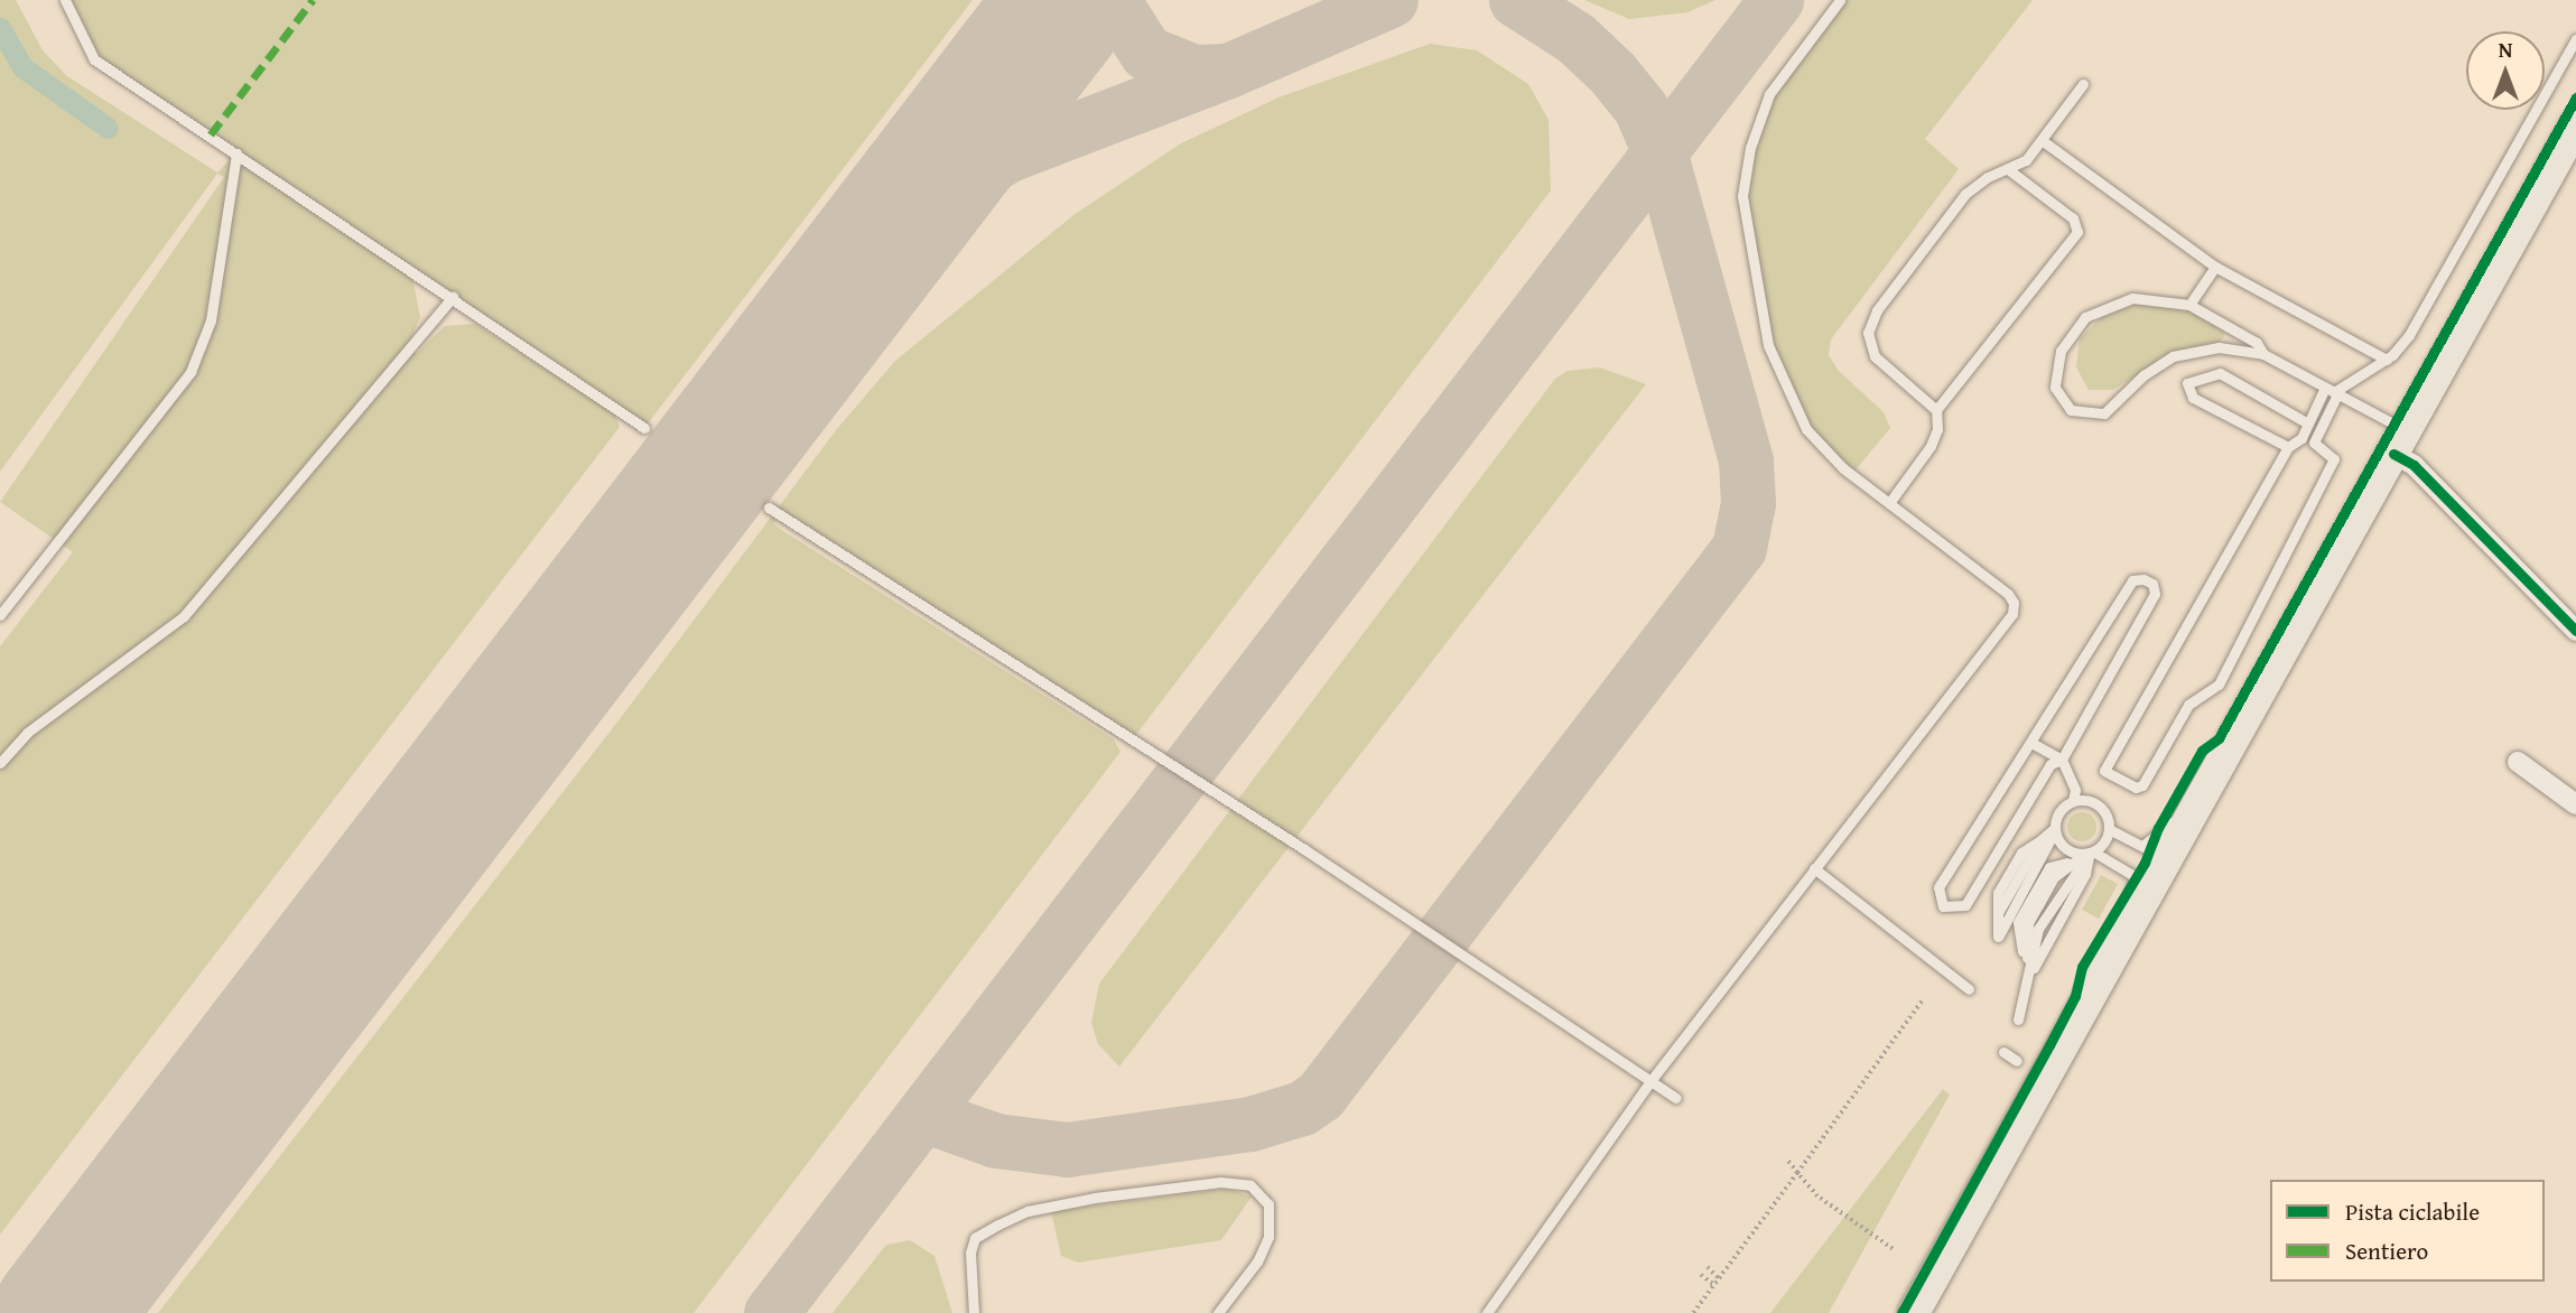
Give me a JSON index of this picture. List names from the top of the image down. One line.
{"legend":["Pista ciclabile","Sentiero"],"north":"top"}
